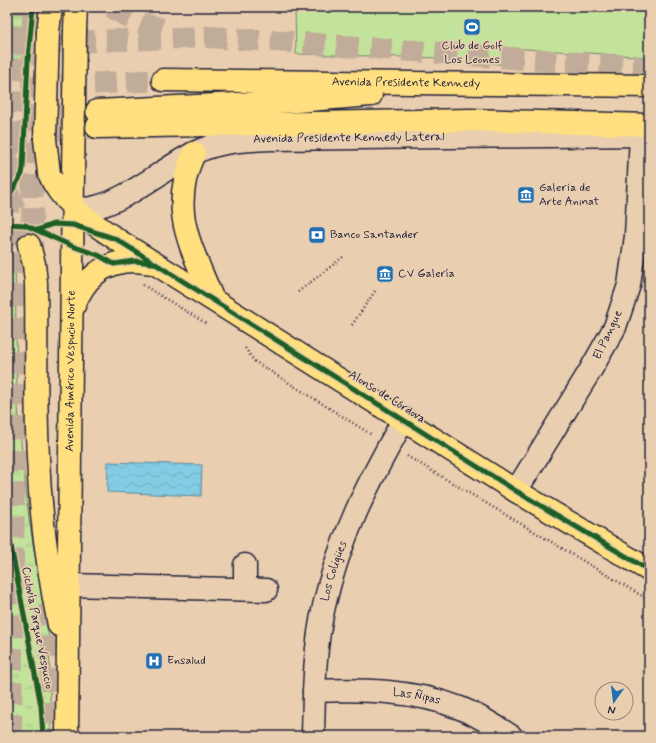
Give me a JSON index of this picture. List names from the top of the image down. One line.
{"streets":{"main road":["Avenida Presidente Kennedy","Avenida Presidente Kennedy Lateral","Avenida Américo Vespucio Norte","Alonso de Córdova"],"street":["El Pangue","Los Coligües","Las Ñipas"],"cycle path":["Ciclovía Parque Vespucio"]},"crossings":[["Avenida Presidente Kennedy","Avenida Presidente Kennedy Lateral"],["Avenida Presidente Kennedy Lateral","El Pangue"],["Avenida Presidente Kennedy Lateral","Avenida Américo Vespucio Norte"],["Avenida Presidente Kennedy Lateral","Alonso de Córdova"],["El Pangue","Alonso de Córdova"],["Avenida Américo Vespucio Norte","Alonso de Córdova"],["Alonso de Córdova","Los Coligües"],["Los Coligües","Las Ñipas"]],"places":{"sports":["Club de Golf Los Leones"],"museum":["Galeria de Arte Aninat","CV Galería"],"bank":["Banco Santander"],"hospital":["Ensalud"]},"north":"bottom"}
